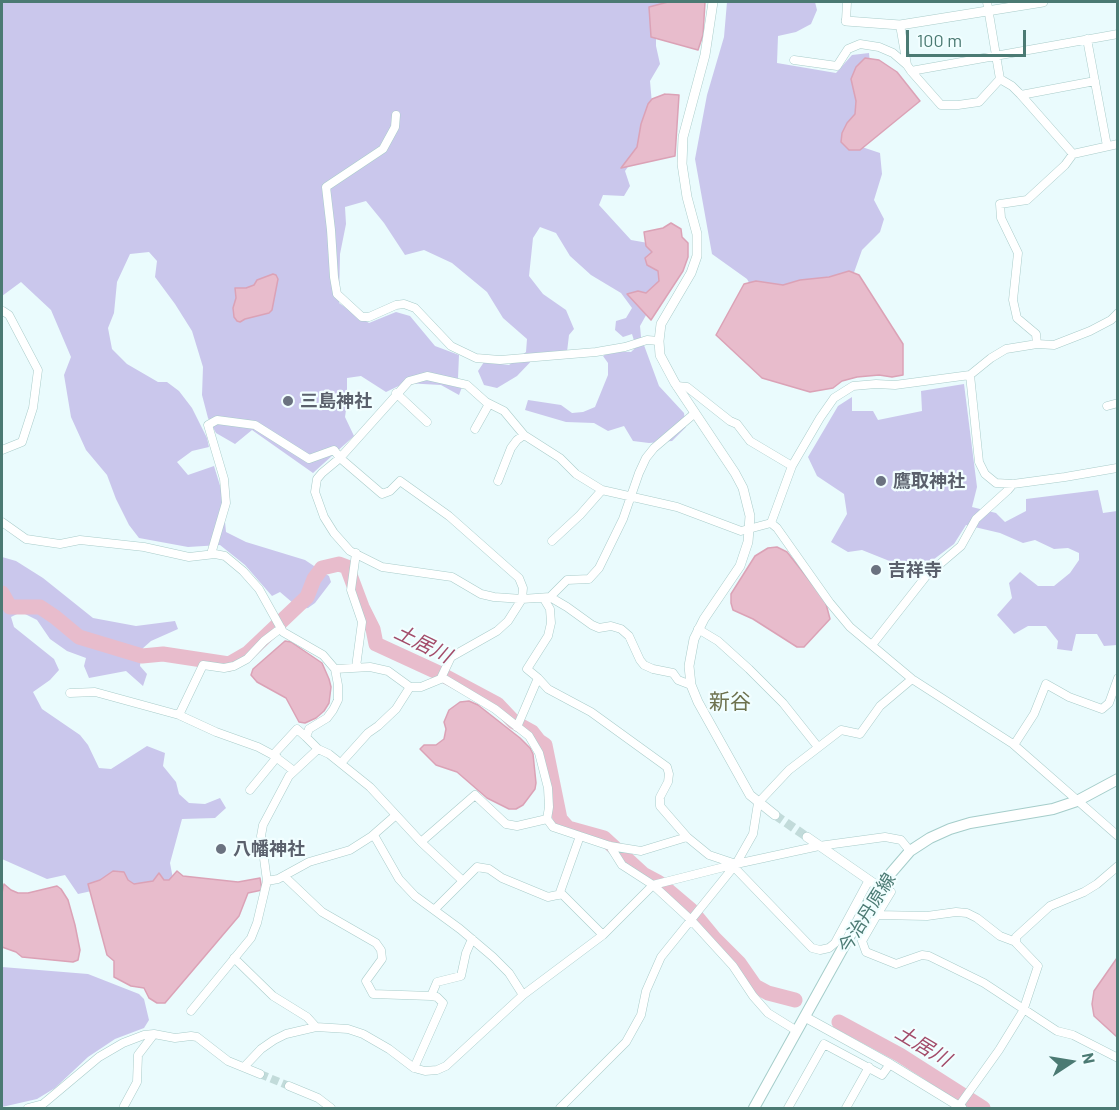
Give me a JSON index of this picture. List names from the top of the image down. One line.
{"streets":{"main road":["今治丹原線"]},"districts":["新谷"],"water":["土居川"],"places":["三島神社","鷹取神社","吉祥寺","八幡神社"],"scale_bar":"100 m","north":"right"}
